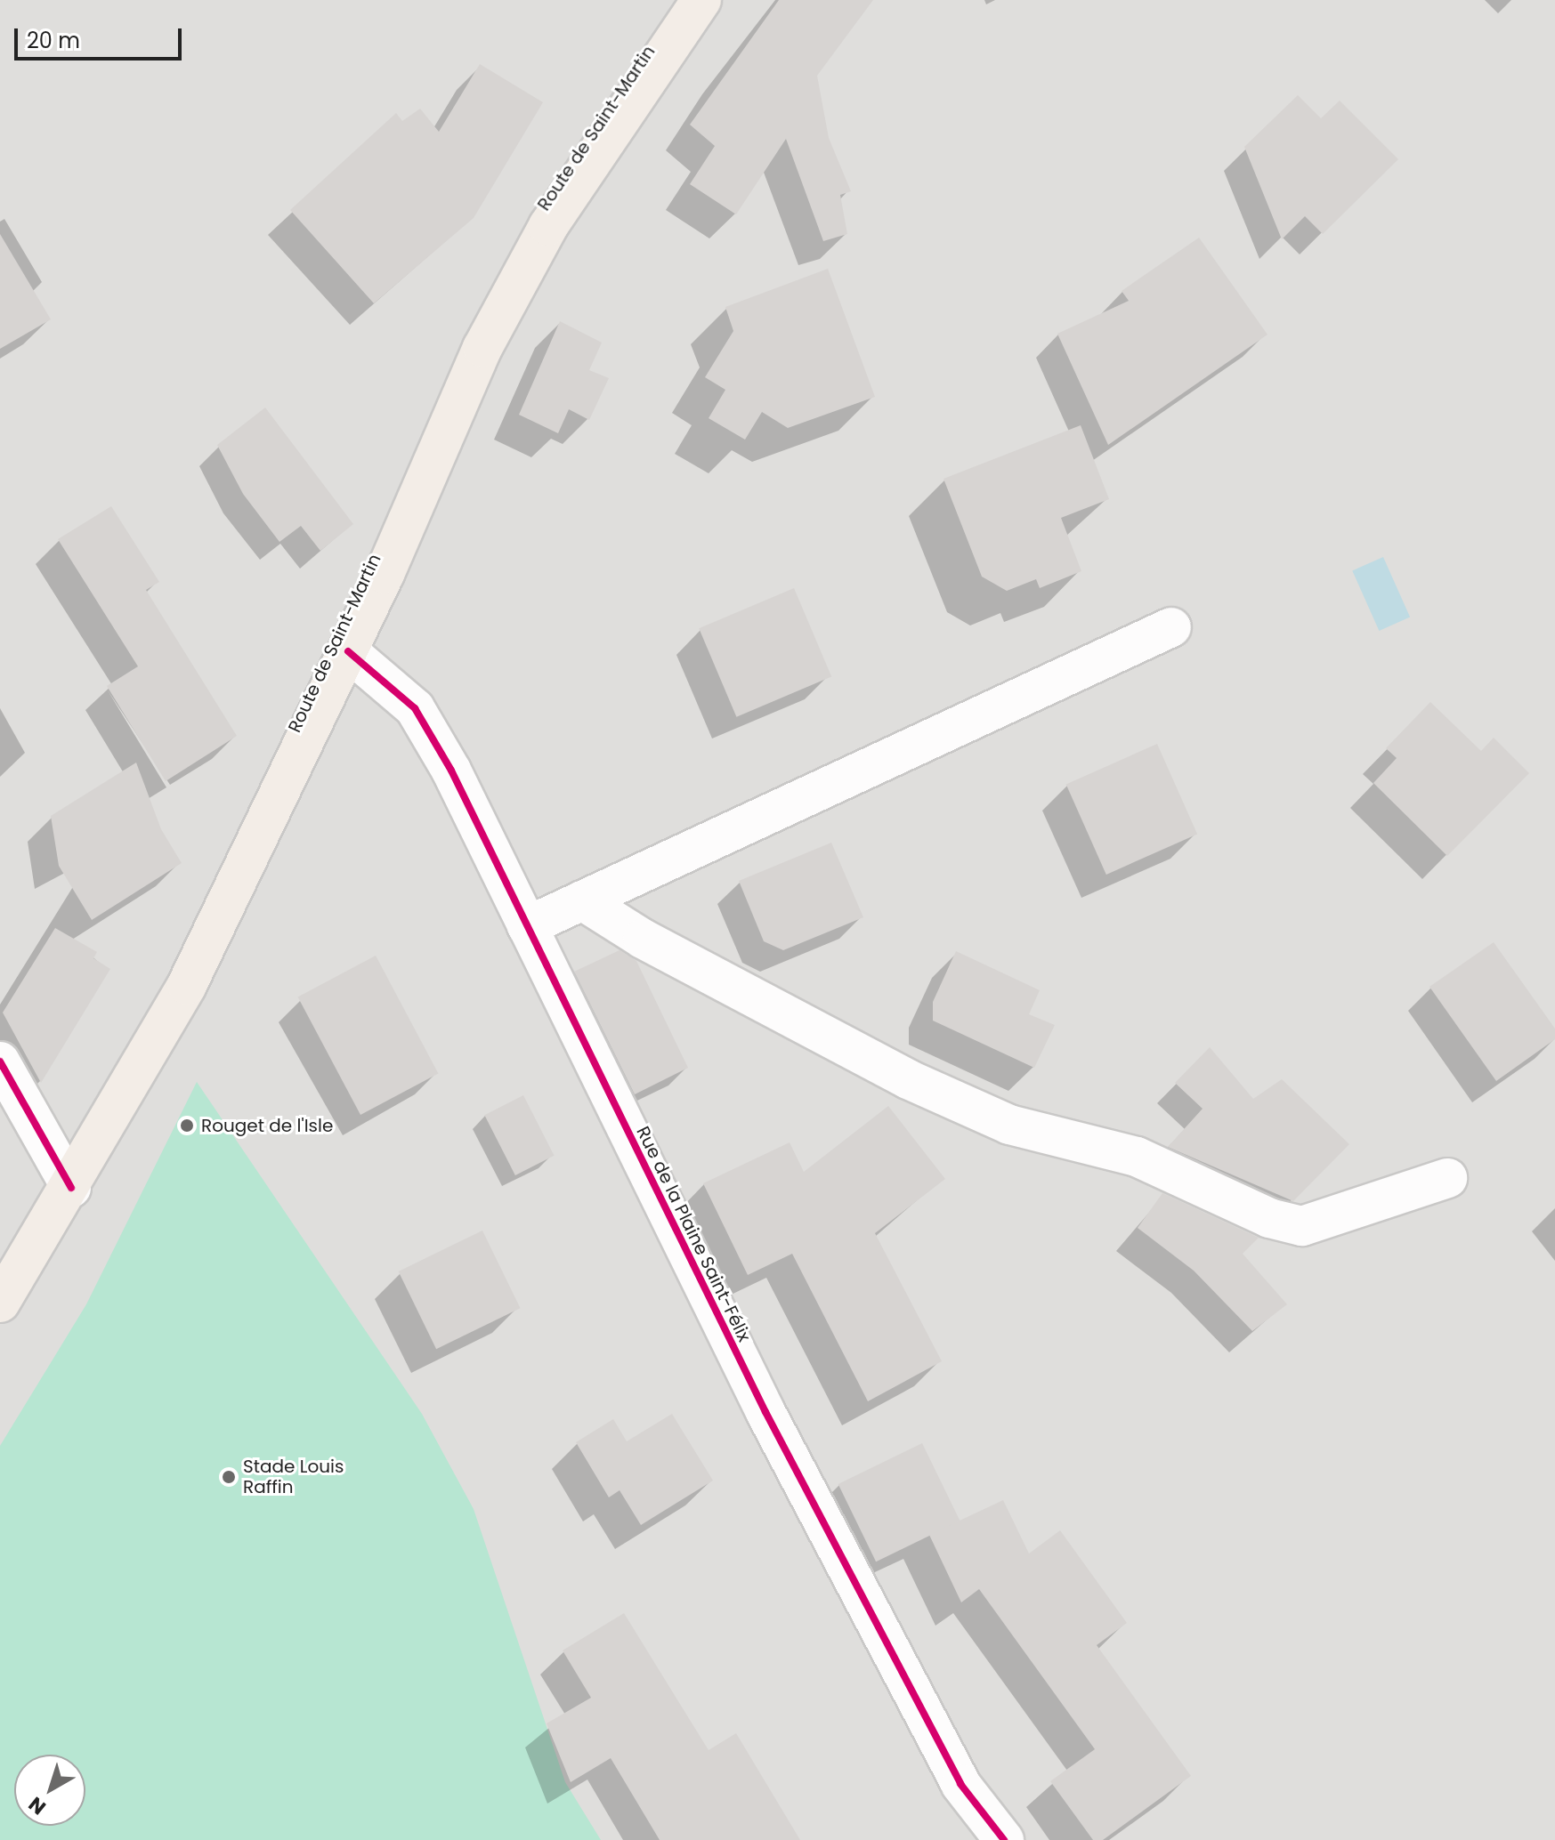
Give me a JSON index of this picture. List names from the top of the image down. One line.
{"streets":{"main road":["Route de Saint-Martin"],"street":["Rue de la Plaine Saint-Félix"]},"crossings":[["Route de Saint-Martin","Rue de la Plaine Saint-Félix"]],"places":["Rouget de l'Isle","Stade Louis Raffin"],"scale_bar":"20 m","north":"bottom left"}
